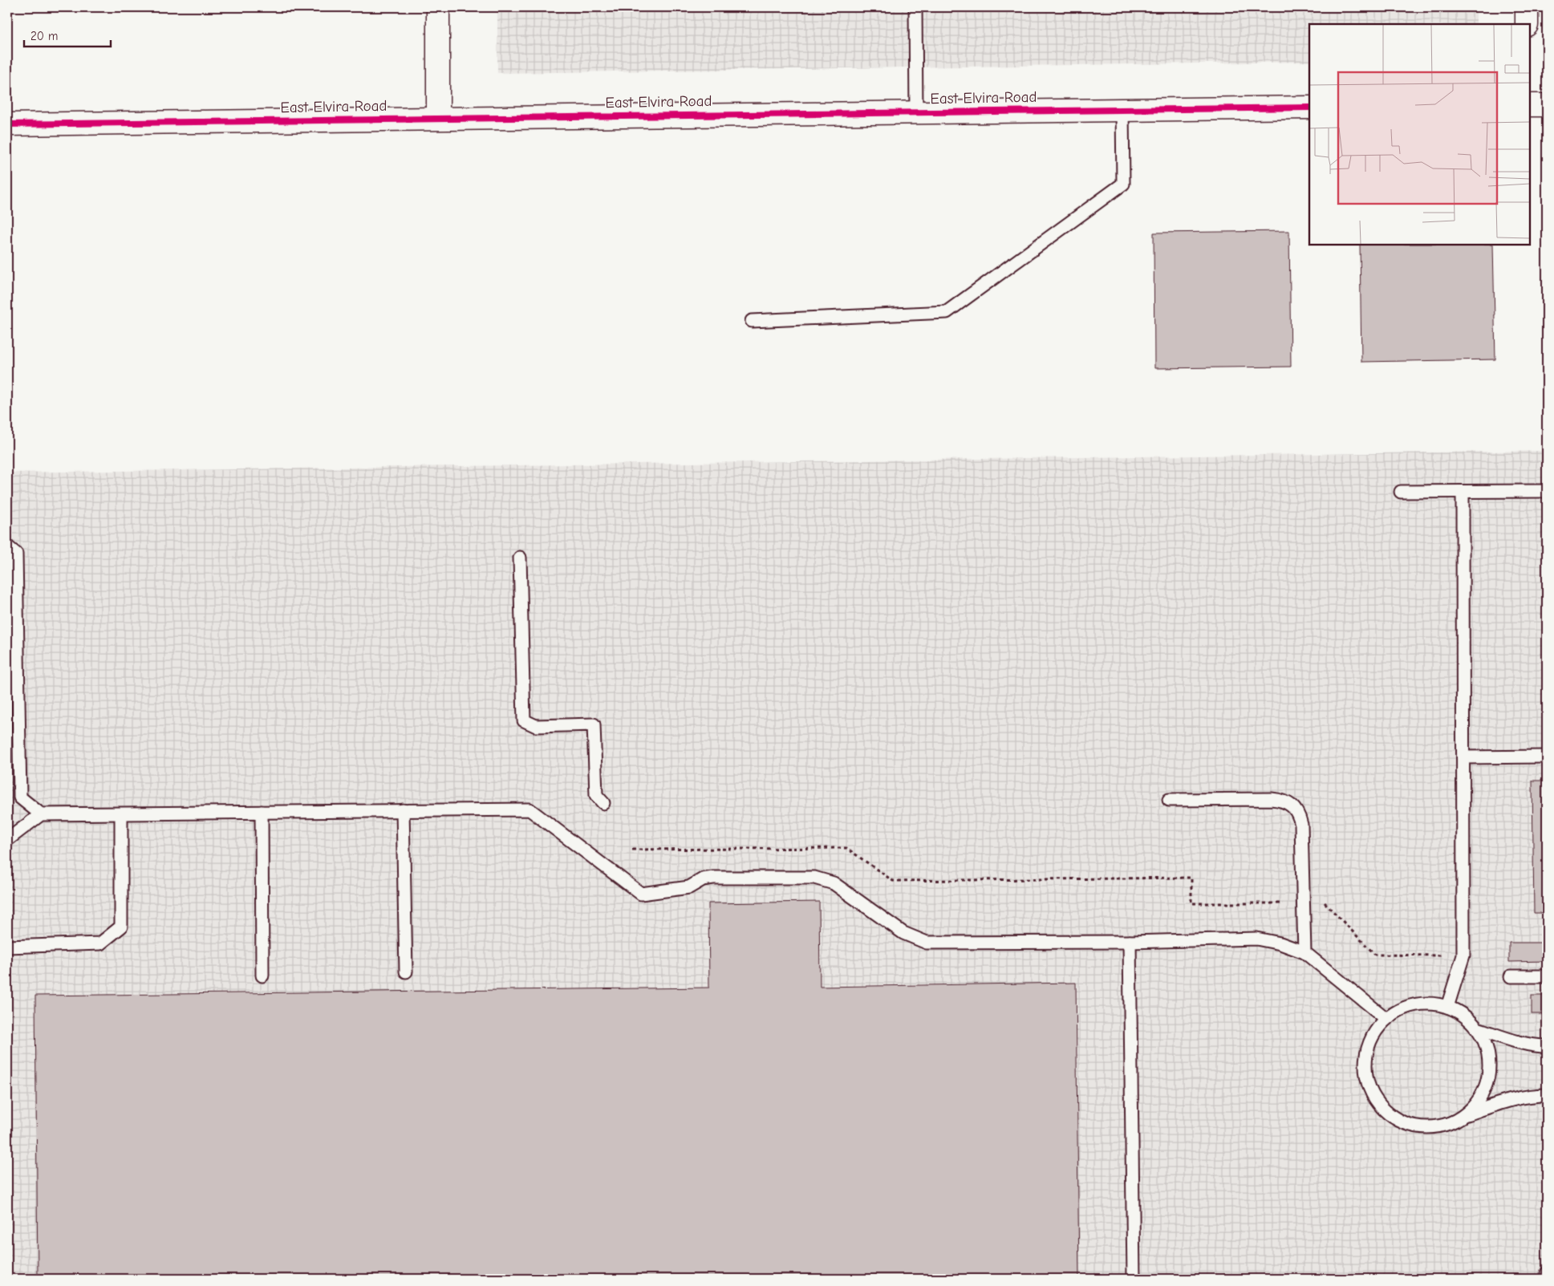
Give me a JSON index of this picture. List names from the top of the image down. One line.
{"streets":{"street":["East Elvira Road"]},"scale_bar":"20 m"}
